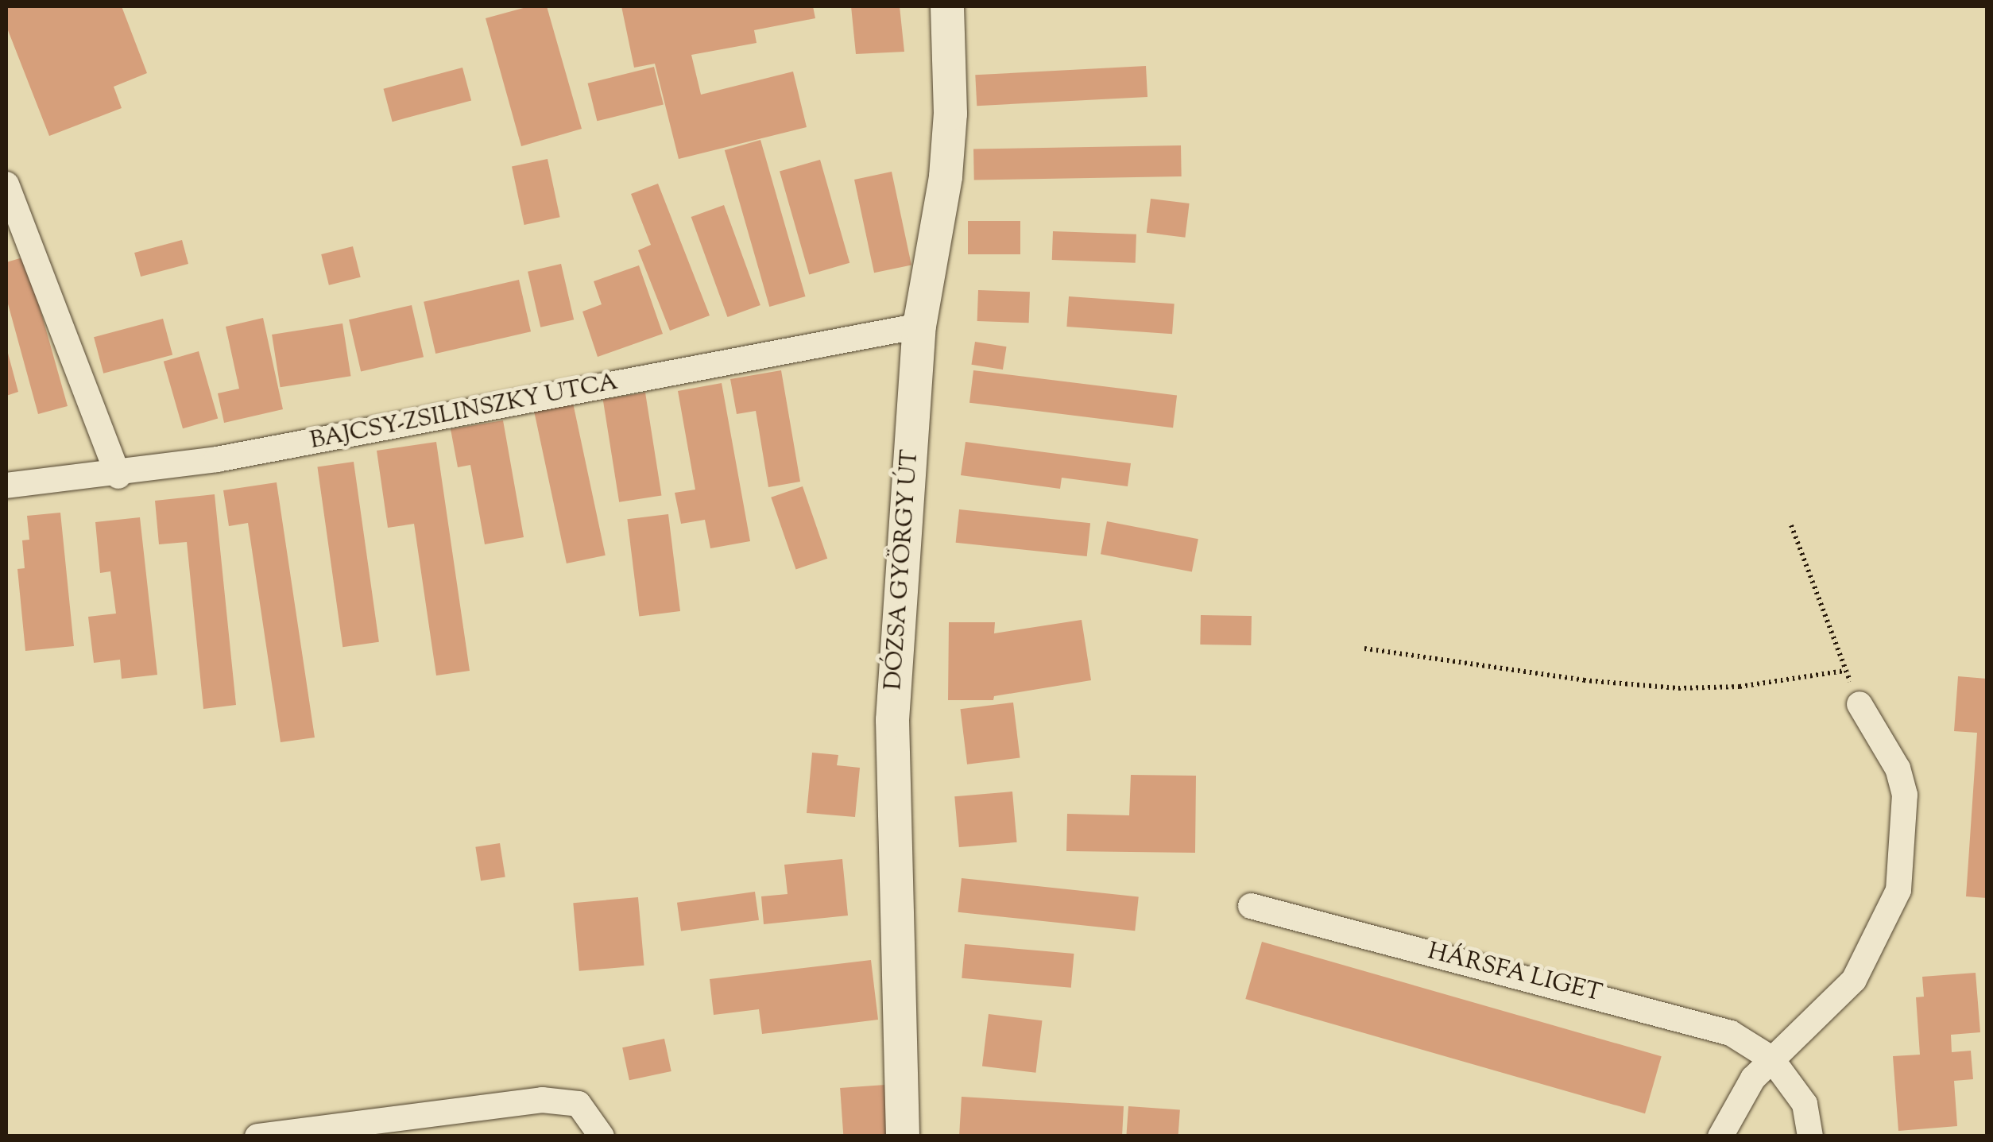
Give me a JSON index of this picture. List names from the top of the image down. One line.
{"streets":{"street":["BAJCSY-ZSILINSZKY UTCA","DÓZSA GYÖRGY ÚT","HÁRSFA LIGET"]},"crossings":[["BAJCSY-ZSILINSZKY UTCA","DÓZSA GYÖRGY ÚT"]]}
